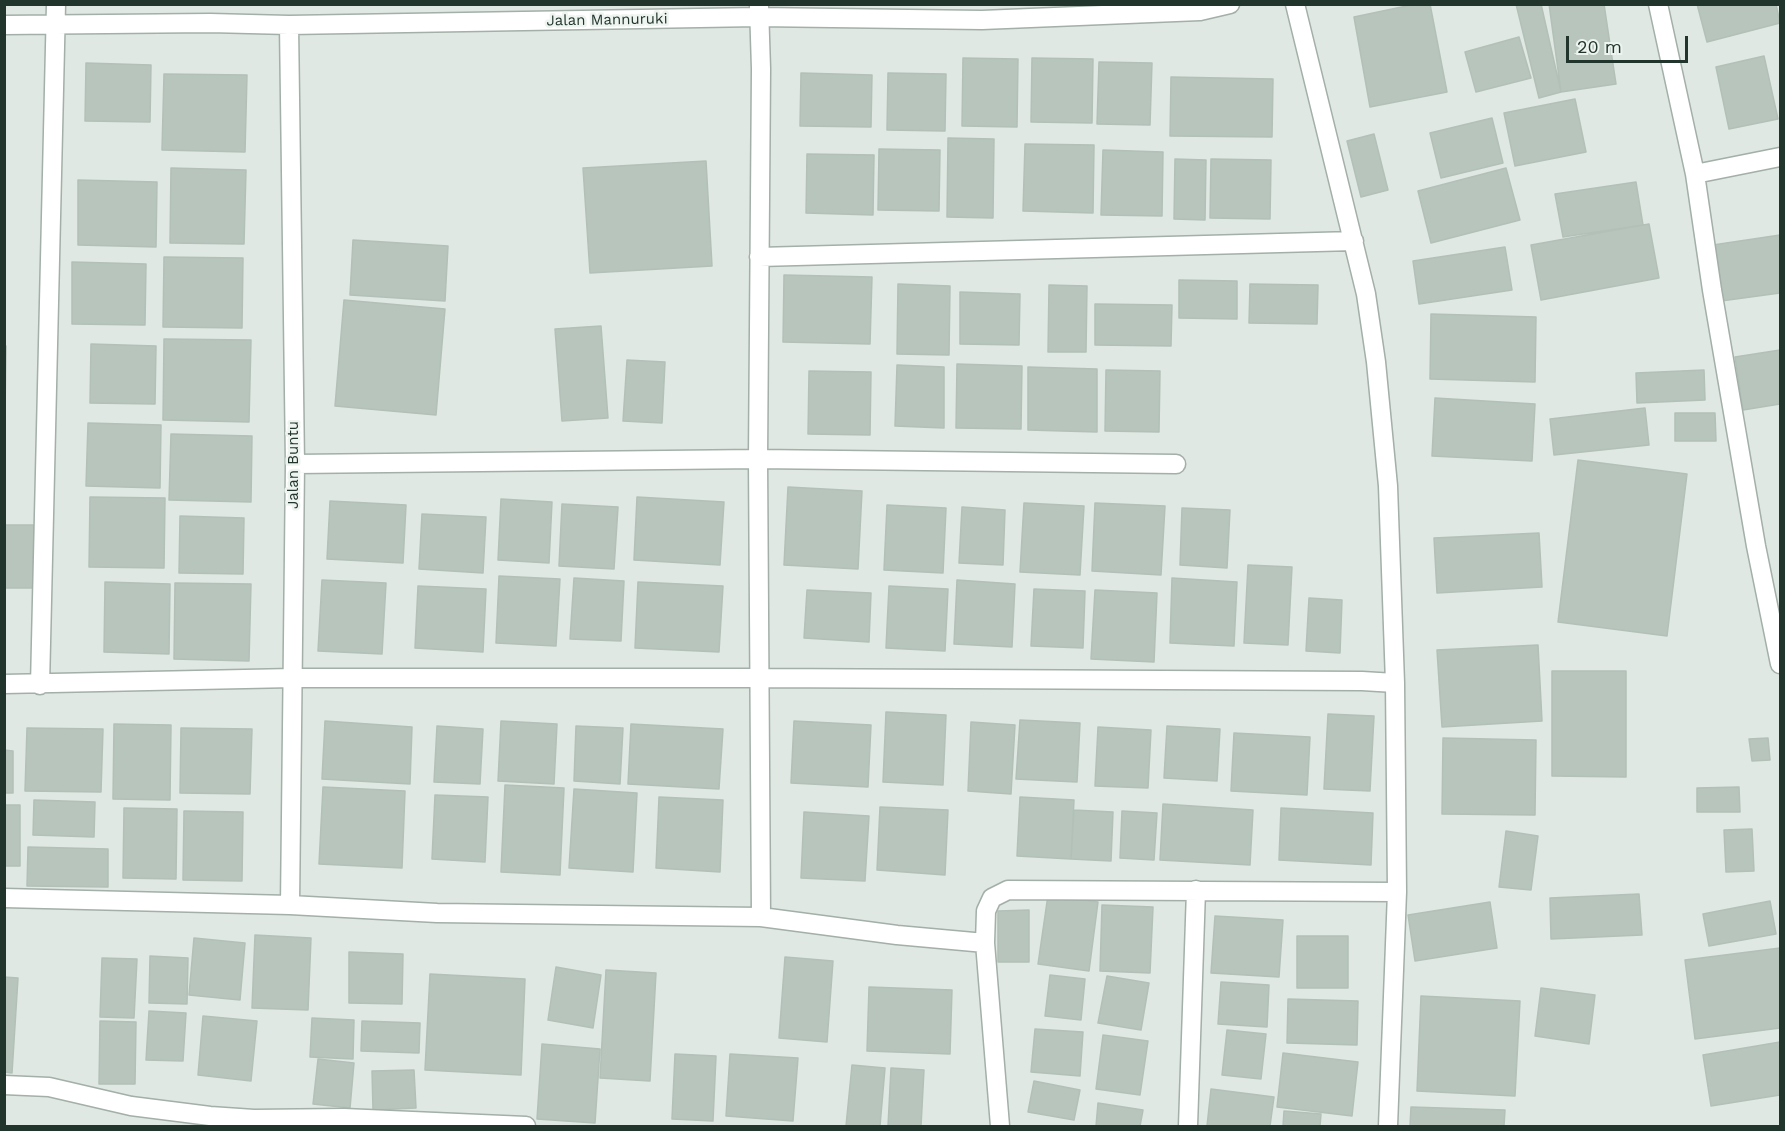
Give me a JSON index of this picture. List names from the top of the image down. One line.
{"streets":{"street":["Jalan Mannuruki","Jalan Buntu"]},"crossings":[["Jalan Mannuruki","Jalan Buntu"]],"scale_bar":"20 m"}
